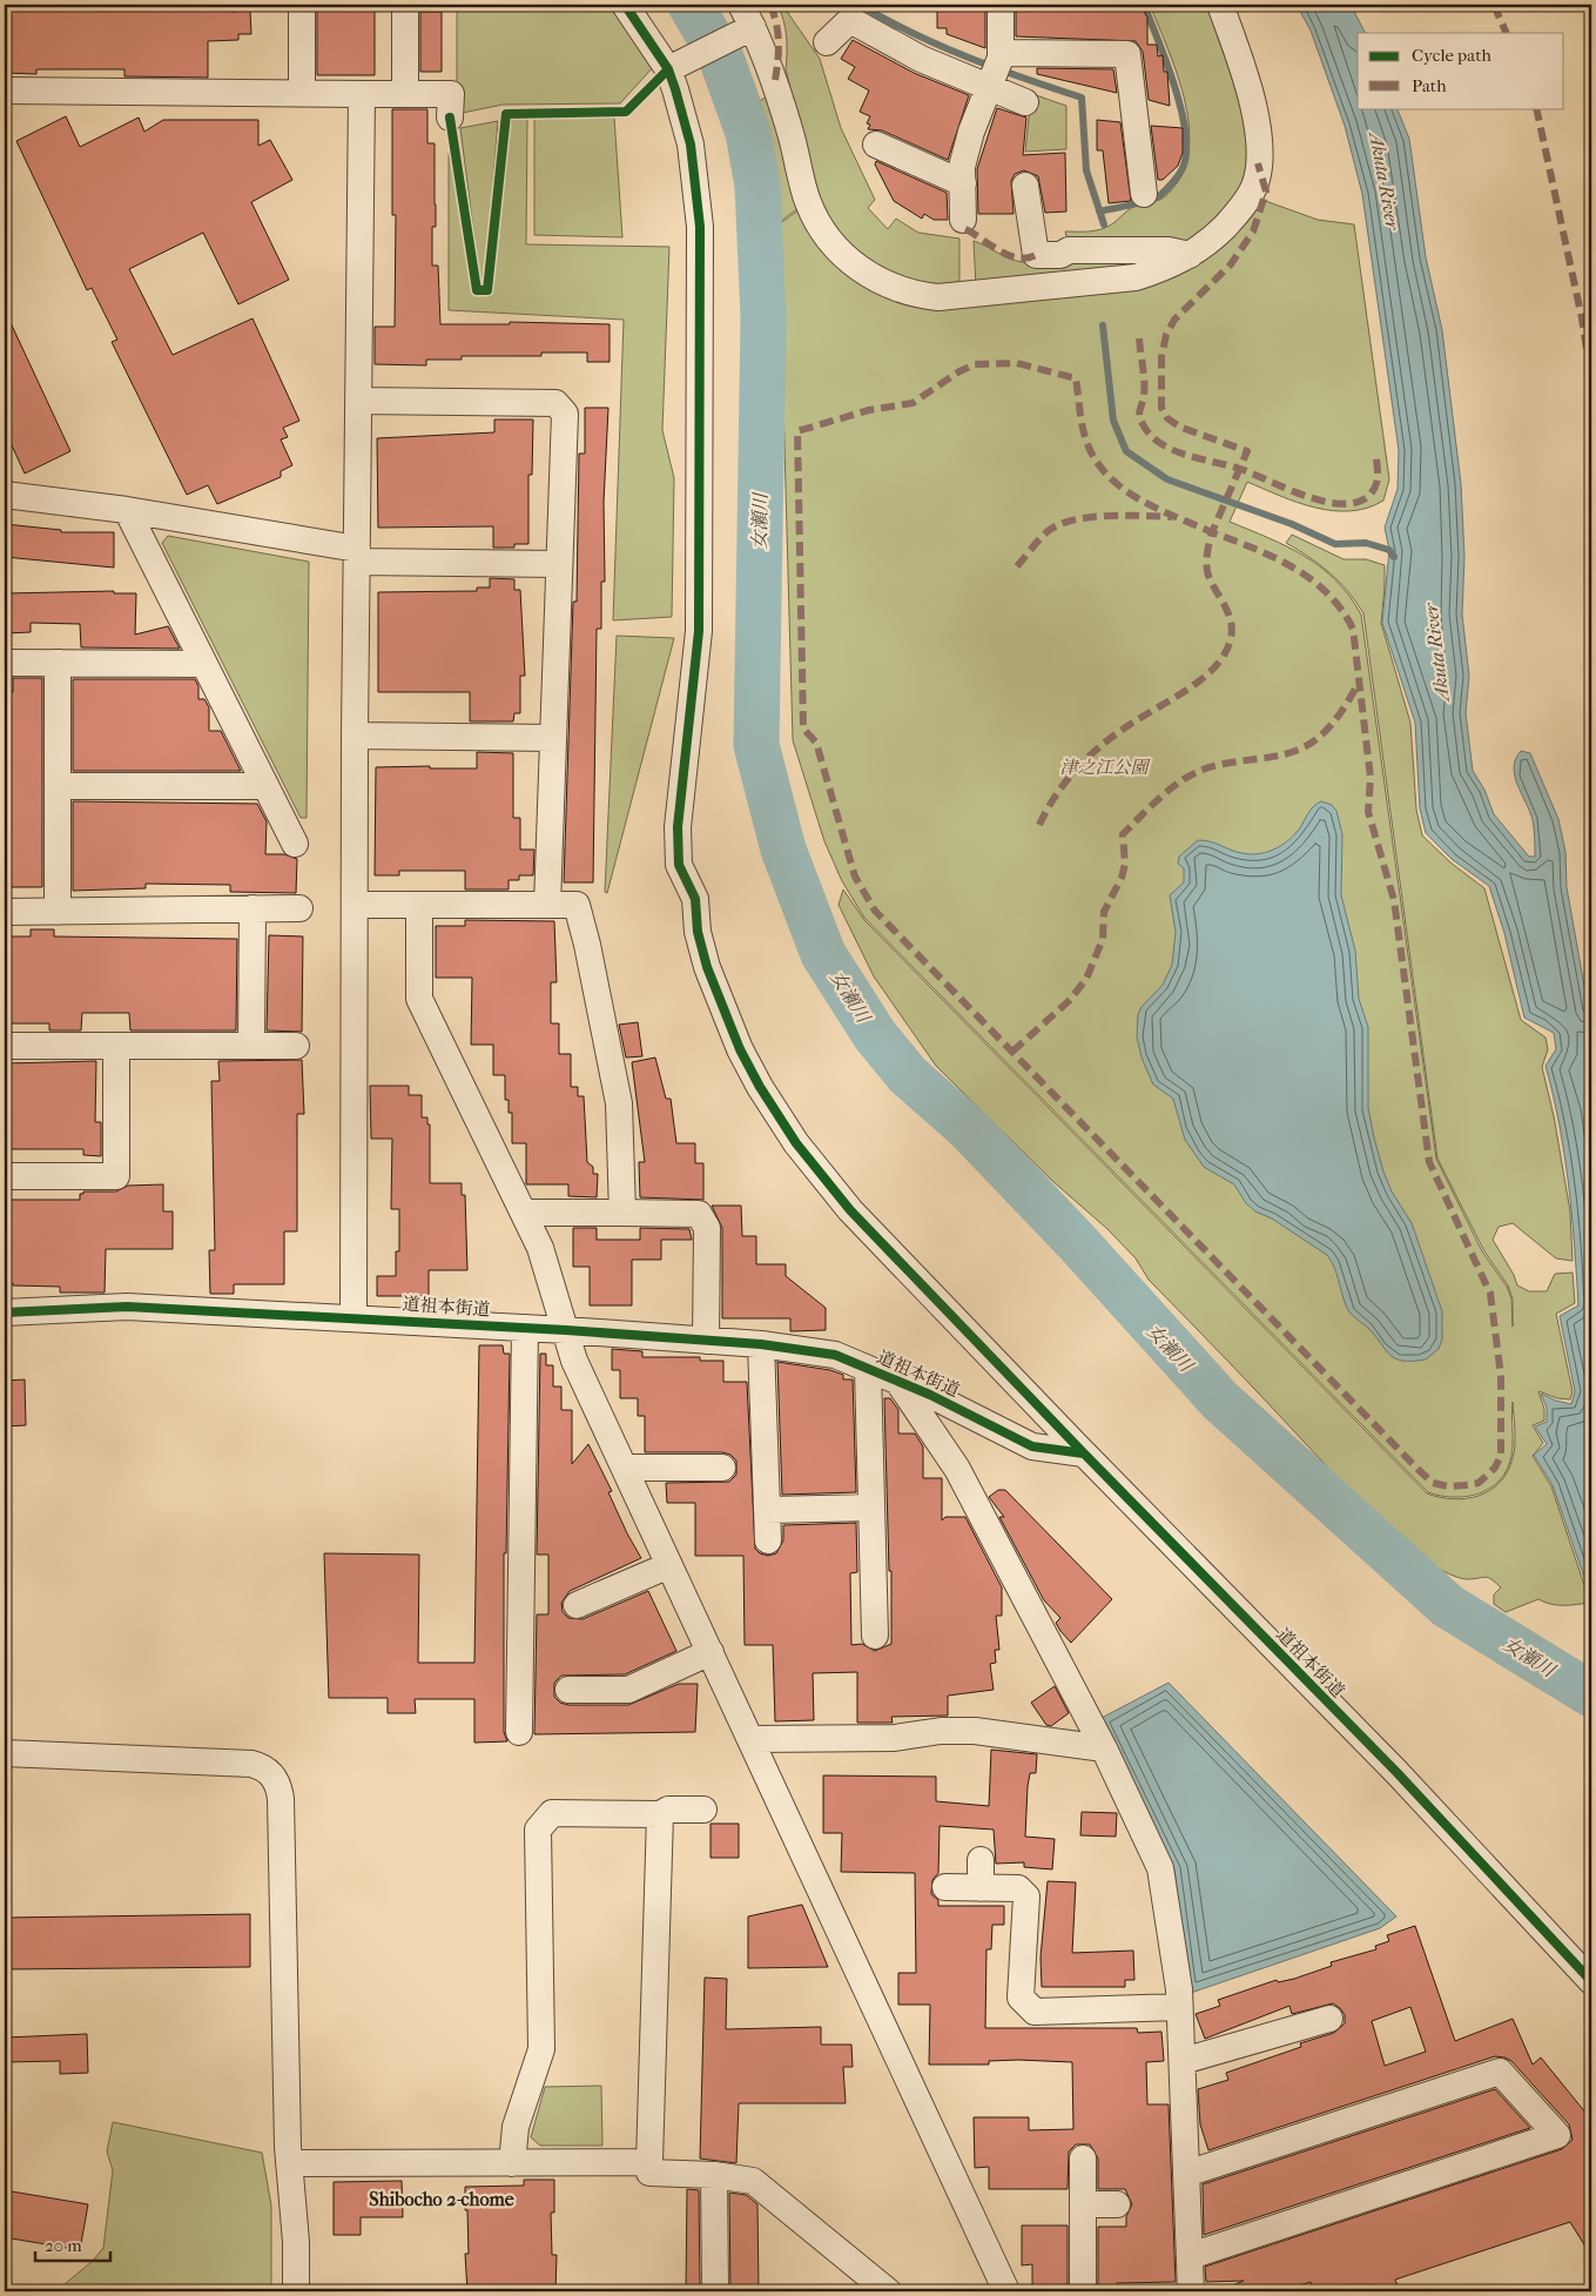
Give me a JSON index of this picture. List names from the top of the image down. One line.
{"streets":{"street":["道祖本街道"]},"districts":["Shibocho 2-chome"],"water":["Akuta River","女瀬川"],"parks":["津之江公園"],"legend":["Cycle path","Path"],"scale_bar":"20 m"}
